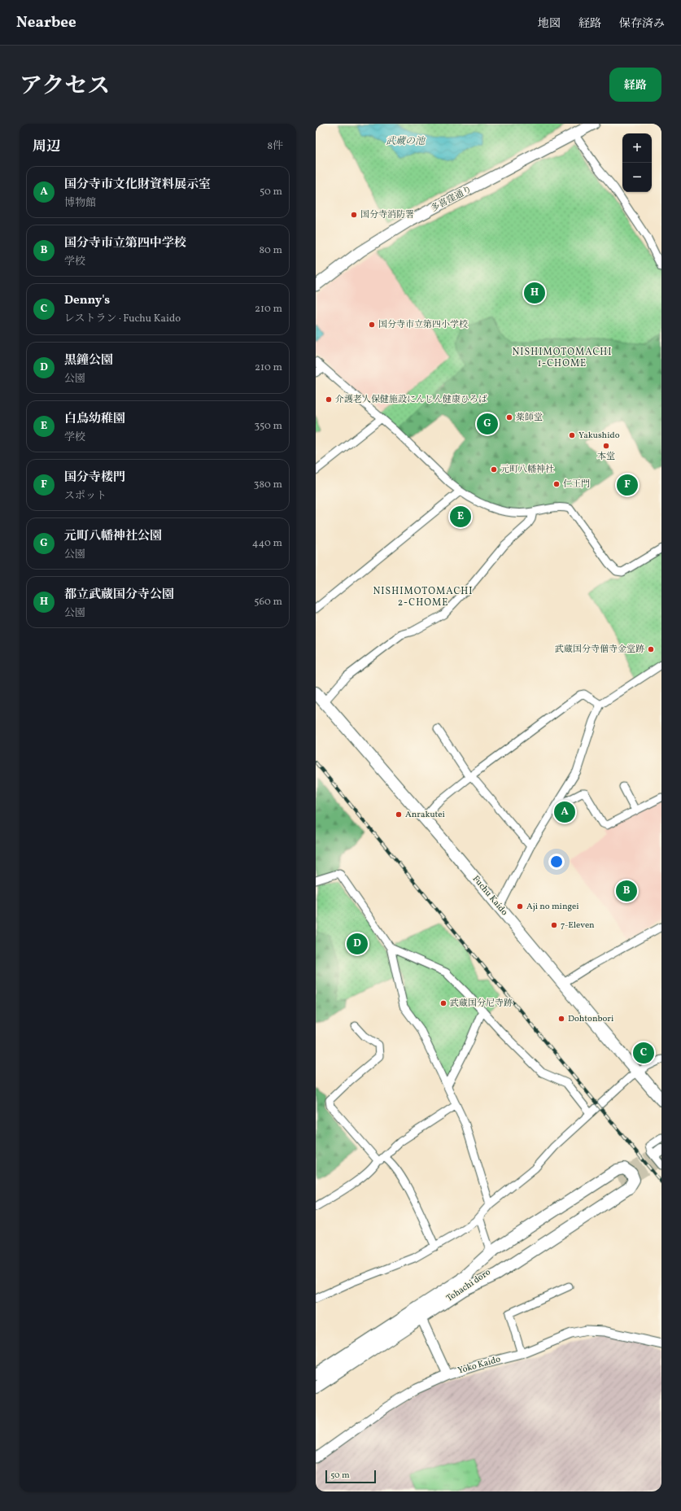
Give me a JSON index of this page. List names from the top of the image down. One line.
{"streets":{"main road":["多喜窪通り","Fuchu Kaido","Tohachi doro"],"street":["Yoko Kaido"]},"districts":["NISHIMOTOMACHI 1-CHOME","NISHIMOTOMACHI 2-CHOME"],"water":["武蔵の池"],"places":["国分寺消防署","国分寺市立第四小学校","介護老人保健施設にんじん健康ひろば","薬師堂","Yakushido","本堂","元町八幡神社","仁王門","武蔵国分寺僧寺金堂跡","Anrakutei","Aji no mingei","7-Eleven","武蔵国分尼寺跡","Dohtonbori"],"scale_bar":"50 m","page":{"header":"Nearbee","nav":["地図","経路","保存済み"],"title":"アクセス","buttons":"経路","heading":["周辺","8件"],"map_buttons":["+","−"],"list":[{"mark":"A","name":"国分寺市文化財資料展示室","note":"博物館","value":"50 m"},{"mark":"B","name":"国分寺市立第四中学校","note":"学校","value":"80 m"},{"mark":"C","name":"Denny's","note":"レストラン · Fuchu Kaido","value":"210 m"},{"mark":"D","name":"黒鐘公園","note":"公園","value":"210 m"},{"mark":"E","name":"白鳥幼稚園","note":"学校","value":"350 m"},{"mark":"F","name":"国分寺楼門","note":"スポット","value":"380 m"},{"mark":"G","name":"元町八幡神社公園","note":"公園","value":"440 m"},{"mark":"H","name":"都立武蔵国分寺公園","note":"公園","value":"560 m"}],"pins":["H","G","F","E","A","B","D","C"],"scale":"50 m"}}
